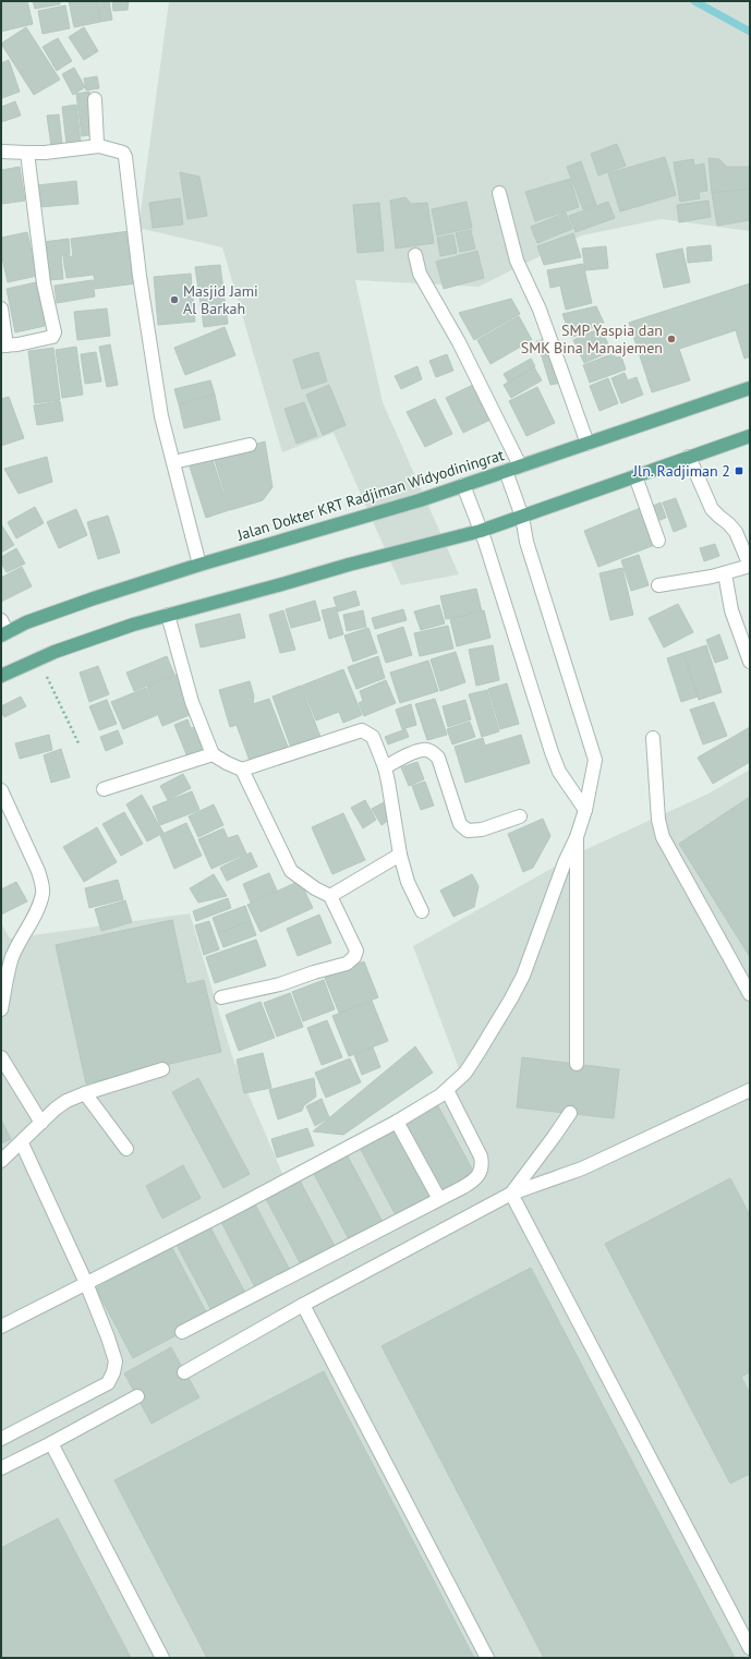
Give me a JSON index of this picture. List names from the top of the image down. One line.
{"streets":{"main road":["Jalan Dokter KRT Radjiman Widyodiningrat"]},"places":{"other":["Masjid Jami Al Barkah","SMP Yaspia dan SMK Bina Manajemen"],"transit":["Jln. Radjiman 2"]}}
